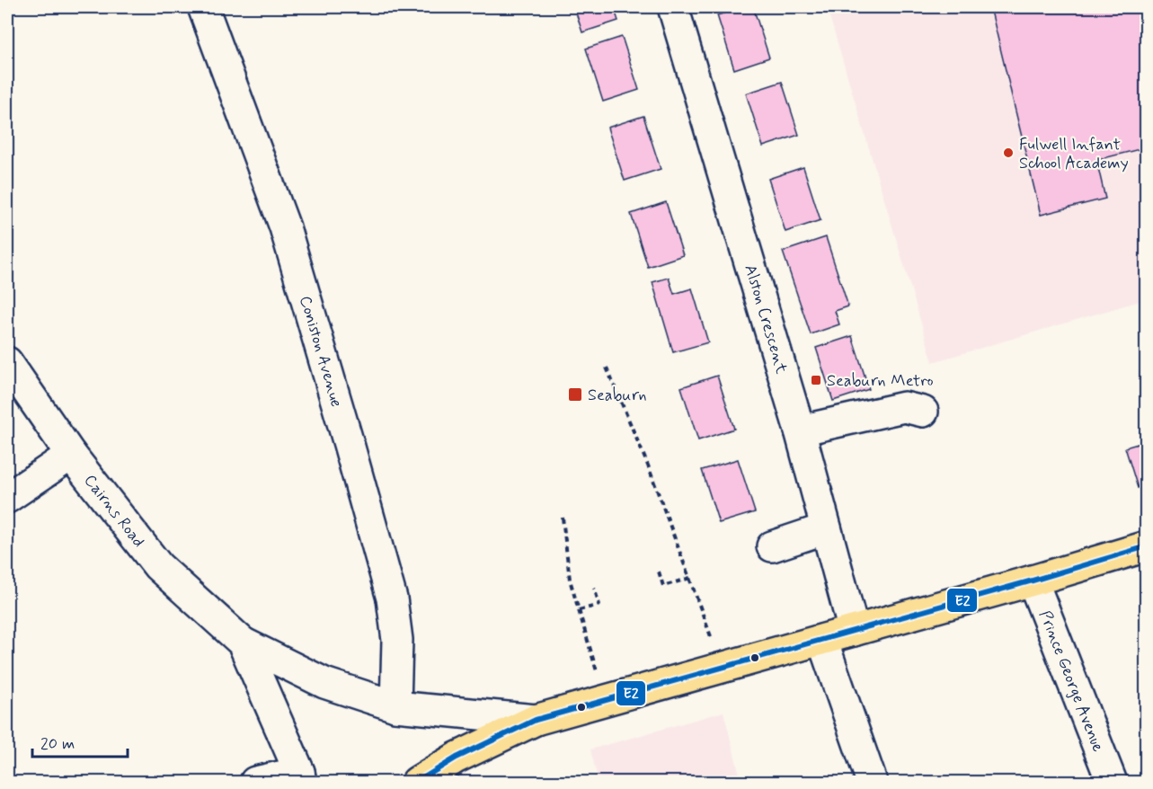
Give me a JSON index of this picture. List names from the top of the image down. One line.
{"streets":{"street":["Alston Crescent","Coniston Avenue","Cairns Road","Prince George Avenue"]},"crossings":[["Coniston Avenue","Cairns Road"]],"places":{"other":["Fulwell Infant School Academy"],"transit":["Seaburn Metro","Seaburn"]},"lines":["transit line E2"],"scale_bar":"20 m"}
